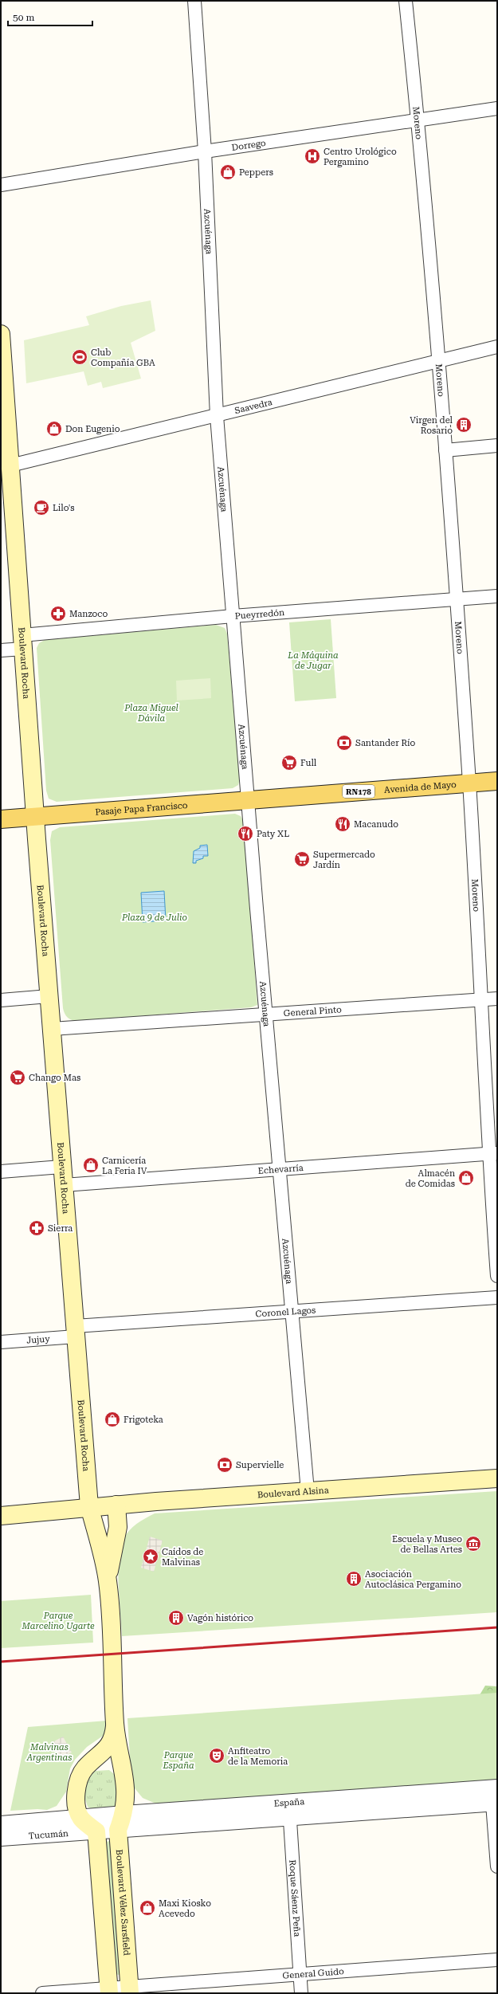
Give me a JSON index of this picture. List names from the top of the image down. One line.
{"streets":{"main road":["Boulevard Rocha","Avenida de Mayo","RN178","Pasaje Papa Francisco","Boulevard Alsina","Boulevard Vélez Sarsfield"],"street":["Moreno","Dorrego","Azcuénaga","Saavedra","Pueyrredón","General Pinto","Echevarría","Coronel Lagos","Jujuy","España","Tucumán","Roque Sáenz Peña","General Guido"]},"crossings":[["Moreno","Dorrego"],["Moreno","Saavedra"],["Moreno","Pueyrredón"],["Moreno","Avenida de Mayo"],["Moreno","General Pinto"],["Moreno","Echevarría"],["Dorrego","Azcuénaga"],["Azcuénaga","Saavedra"],["Azcuénaga","Pueyrredón"],["Azcuénaga","Avenida de Mayo"],["Azcuénaga","Pasaje Papa Francisco"],["Azcuénaga","General Pinto"],["Azcuénaga","Echevarría"],["Azcuénaga","Coronel Lagos"],["Azcuénaga","Boulevard Alsina"],["Saavedra","Boulevard Rocha"],["Pueyrredón","Boulevard Rocha"],["Boulevard Rocha","RN178"],["Boulevard Rocha","Pasaje Papa Francisco"],["Boulevard Rocha","General Pinto"],["Boulevard Rocha","Echevarría"],["Boulevard Rocha","Coronel Lagos"],["Boulevard Rocha","Jujuy"],["Boulevard Rocha","Boulevard Alsina"],["Avenida de Mayo","Pasaje Papa Francisco"],["RN178","Pasaje Papa Francisco"],["Coronel Lagos","Jujuy"],["España","Tucumán"],["España","Roque Sáenz Peña"],["España","Boulevard Vélez Sarsfield"],["Roque Sáenz Peña","General Guido"],["Boulevard Vélez Sarsfield","General Guido"]],"parks":["La Máquina de Jugar","Plaza Miguel Dávila","Plaza 9 de Julio","Parque Marcelino Ugarte","Malvinas Argentinas","Parque España"],"places":{"hospital":["Centro Urológico Pergamino"],"shop":["Peppers","Don Eugenio","Carnicería La Feria IV","Almacén de Comidas","Frigoteka","Maxi Kiosko Acevedo"],"sports":["Club Compañía GBA"],"building":["Virgen del Rosario","Asociación Autoclásica Pergamino","Vagón histórico"],"cafe":["Lilo's"],"pharmacy":["Manzoco","Sierra"],"bank":["Santander Río","Supervielle"],"supermarket":["Full","Supermercado Jardín","Chango Mas"],"restaurant":["Macanudo","Paty XL"],"museum":["Escuela y Museo de Bellas Artes"],"place":["Caídos de Malvinas"],"theatre":["Anfiteatro de la Memoria"]},"scale_bar":"50 m"}
